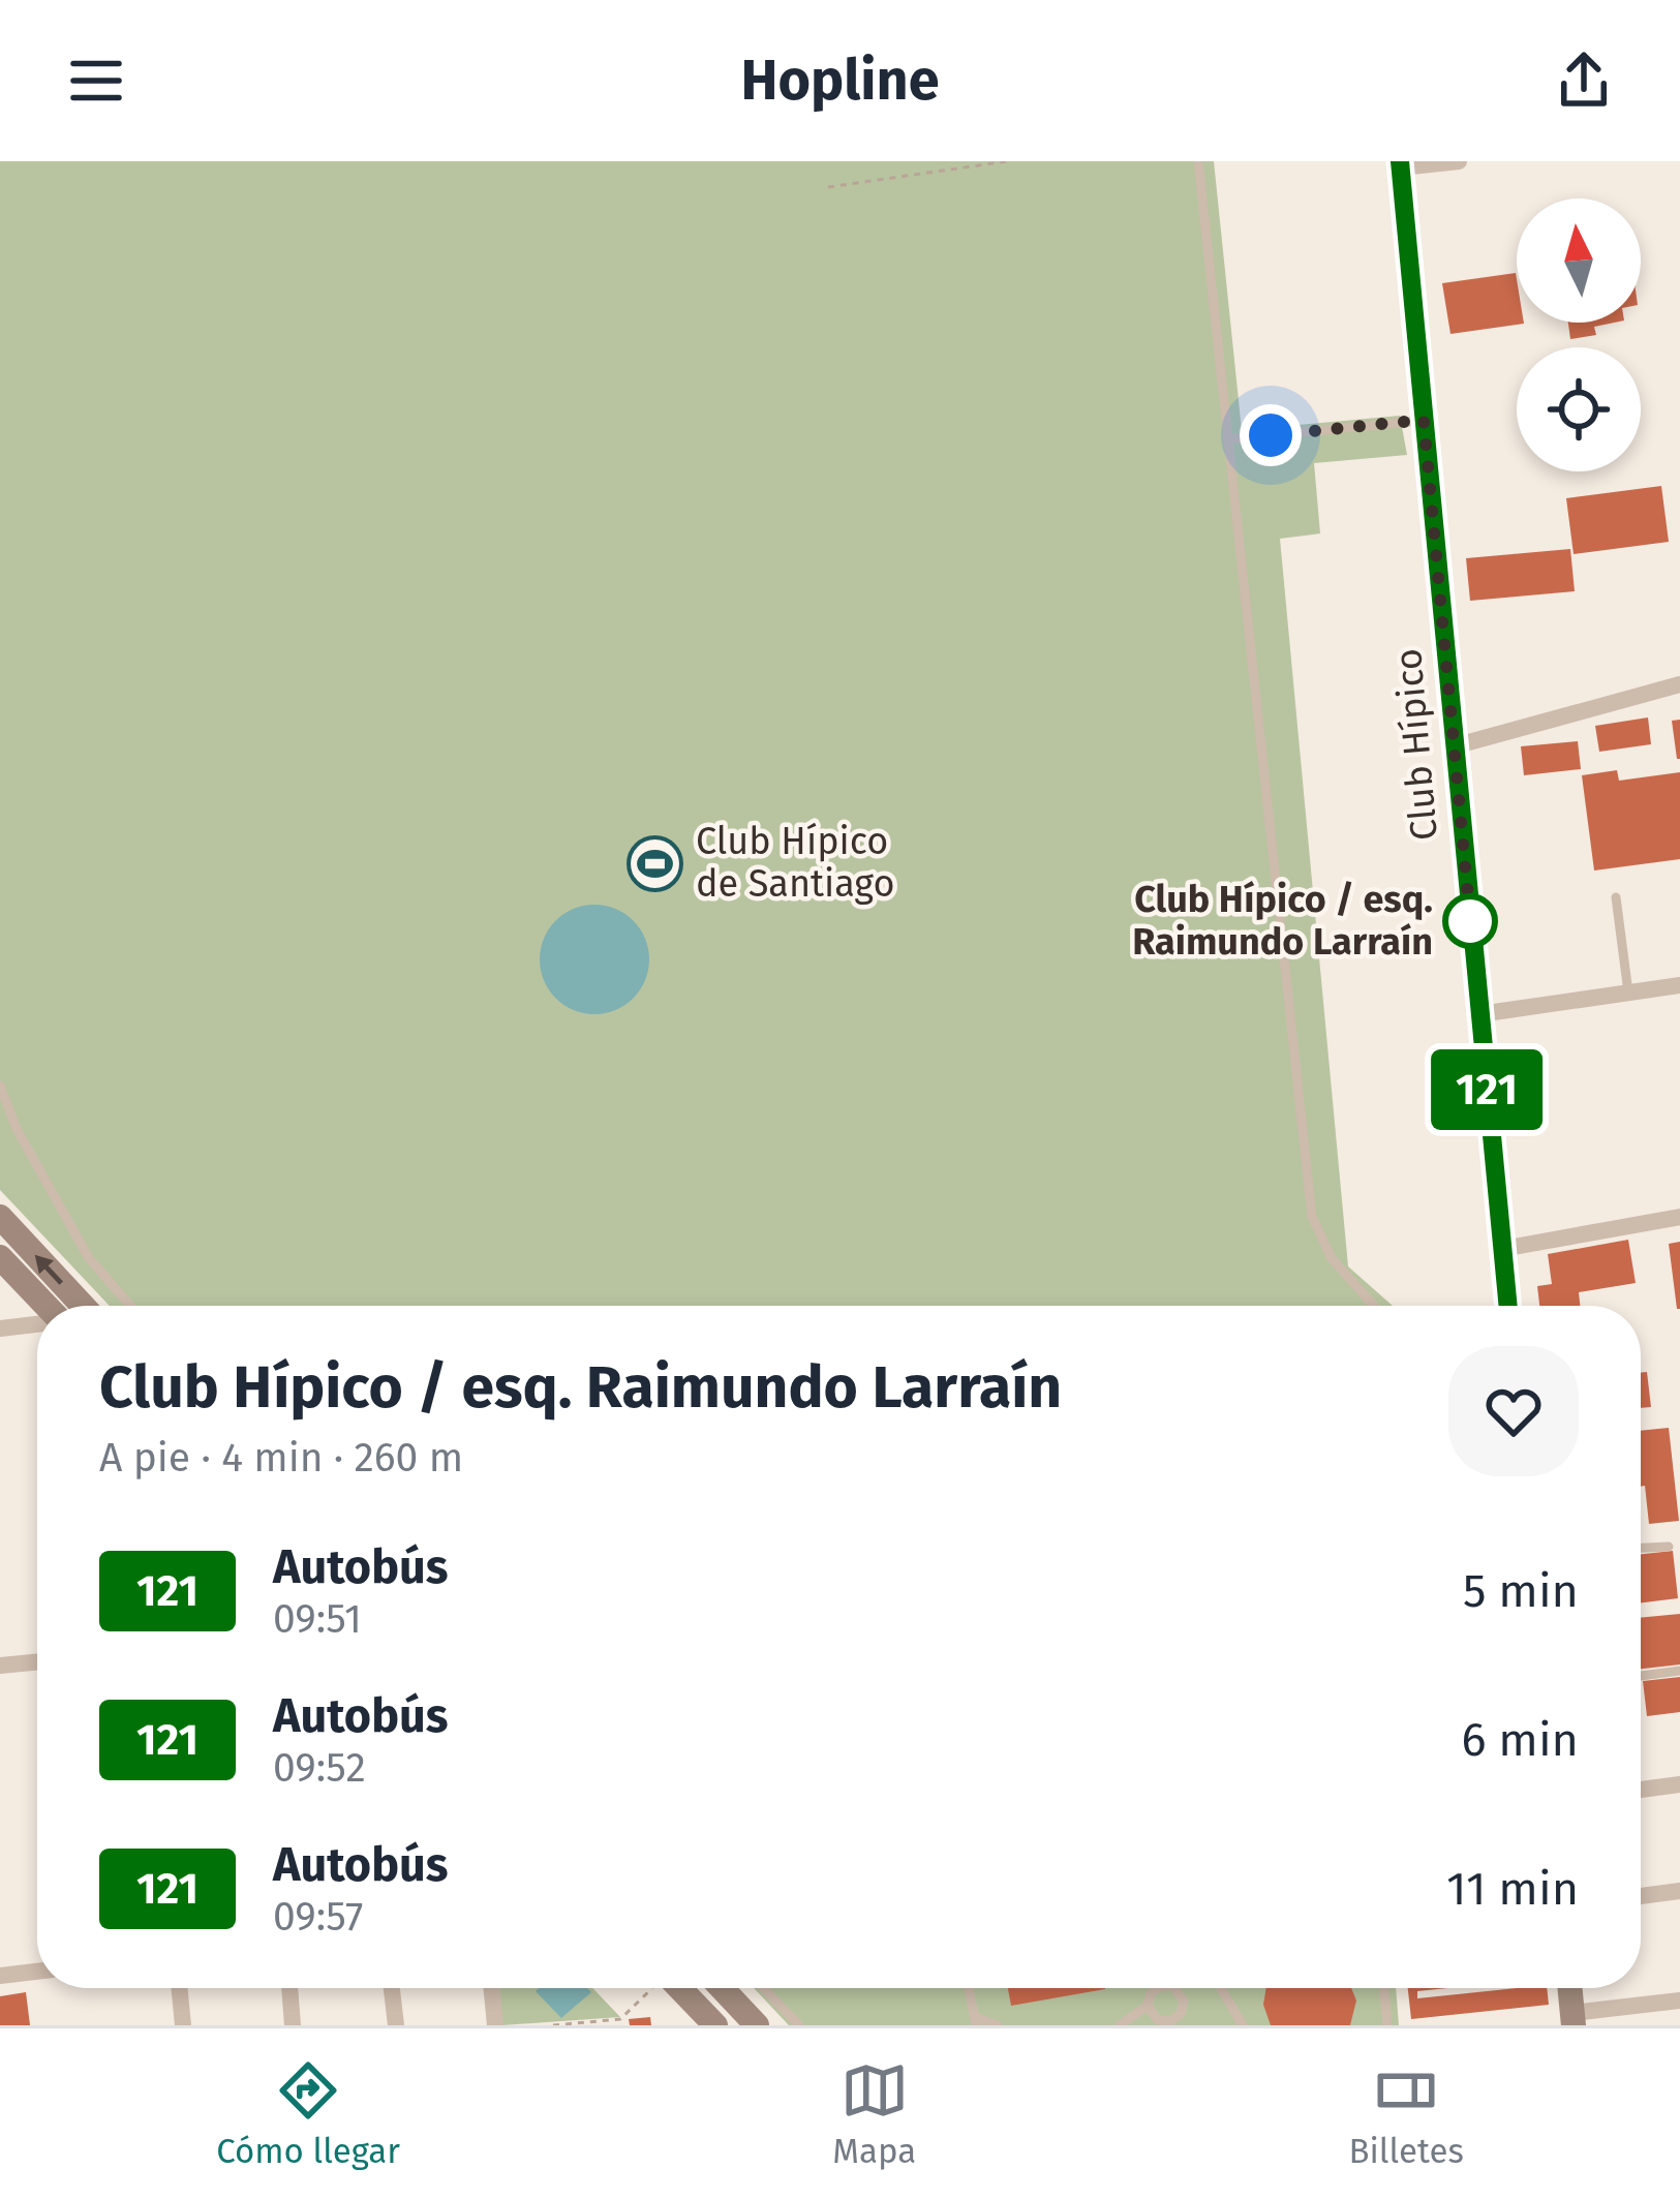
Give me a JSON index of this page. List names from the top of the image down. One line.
{"streets":{"main road":["Club Hípico"]},"places":{"sports":["Club Hípico de Santiago"],"other":["Club Hípico / esq. Raimundo Larraín"]},"lines":["bus line 121"],"north":"top","page":{"header":"Hopline","on_map":"121","heading":["Club Hípico / esq. Raimundo Larraín","A pie · 4 min · 260 m"],"list":[{"mark":"121","name":"Autobús","note":"09:51","value":"5 min"},{"mark":"121","name":"Autobús","note":"09:52","value":"6 min"},{"mark":"121","name":"Autobús","note":"09:57","value":"11 min"}],"tabs":["Cómo llegar","Mapa","Billetes"]}}
